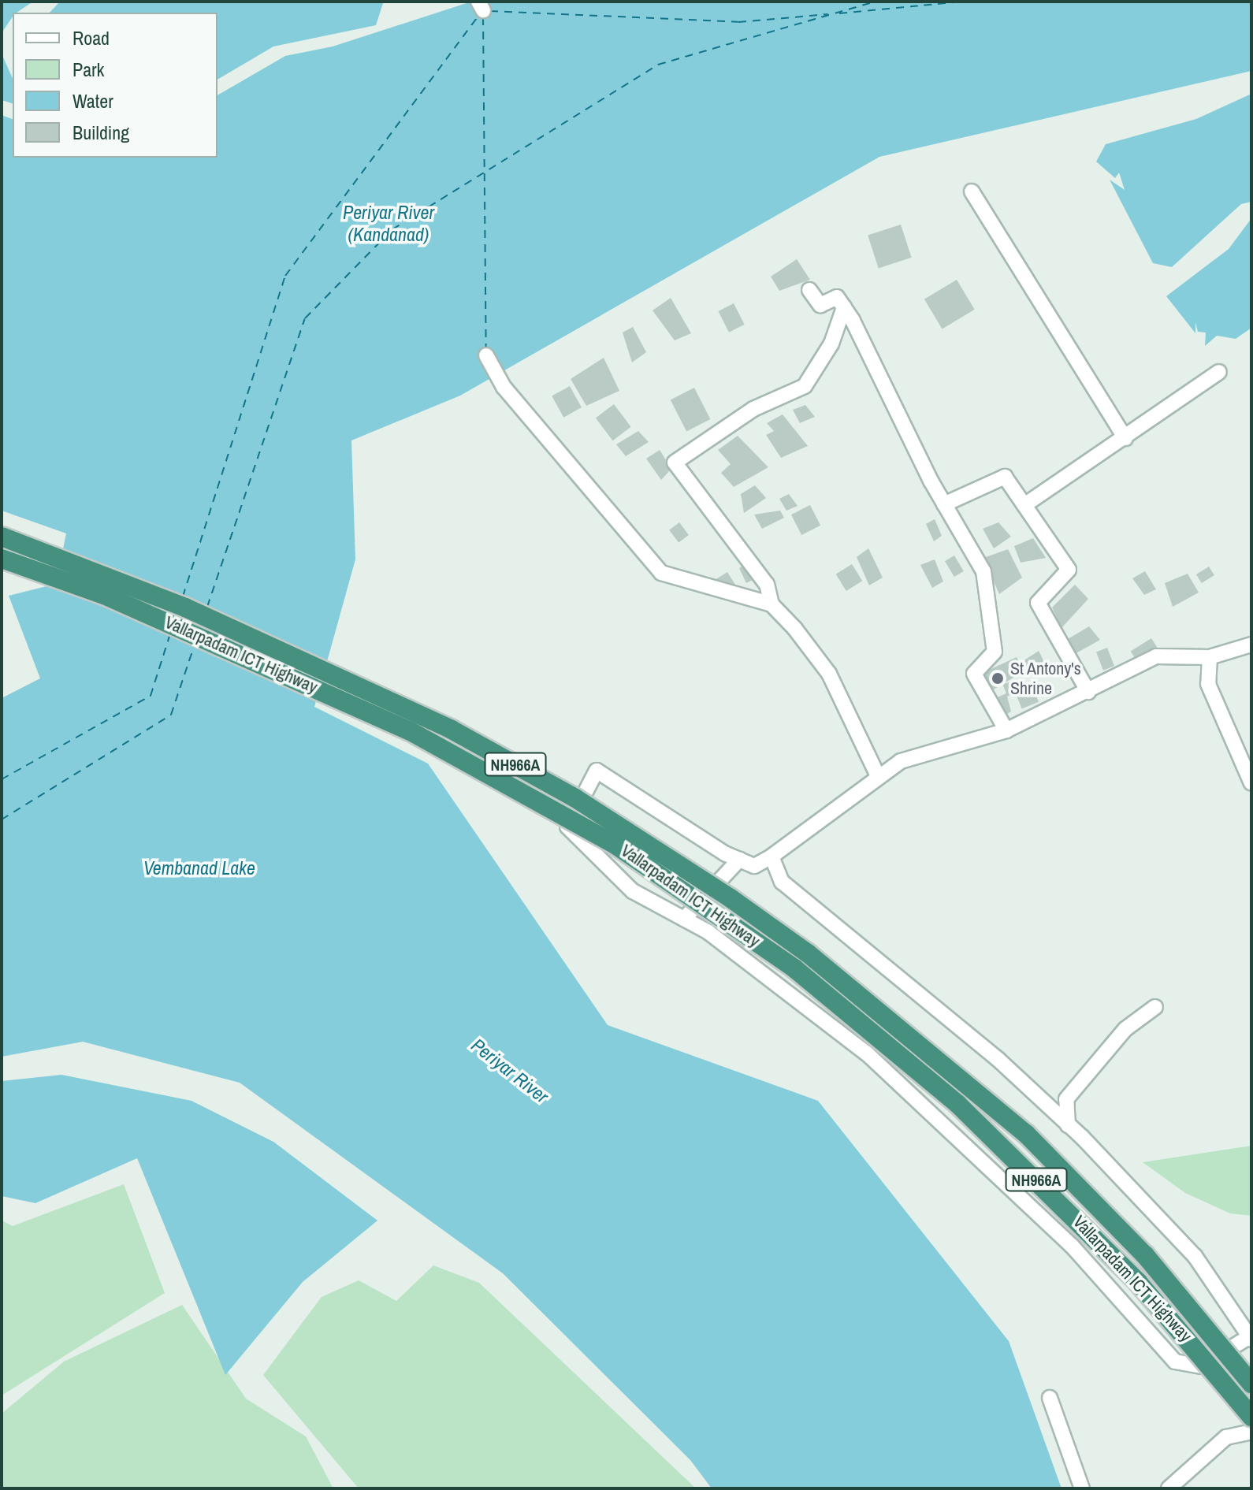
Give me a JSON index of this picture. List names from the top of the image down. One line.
{"streets":{"highway":["Vallarpadam ICT Highway","NH966A"]},"water":["Periyar River (Kandanad)","Vembanad Lake","Periyar River"],"places":["St Antony's Shrine"],"legend":["Road","Park","Water","Building"]}
